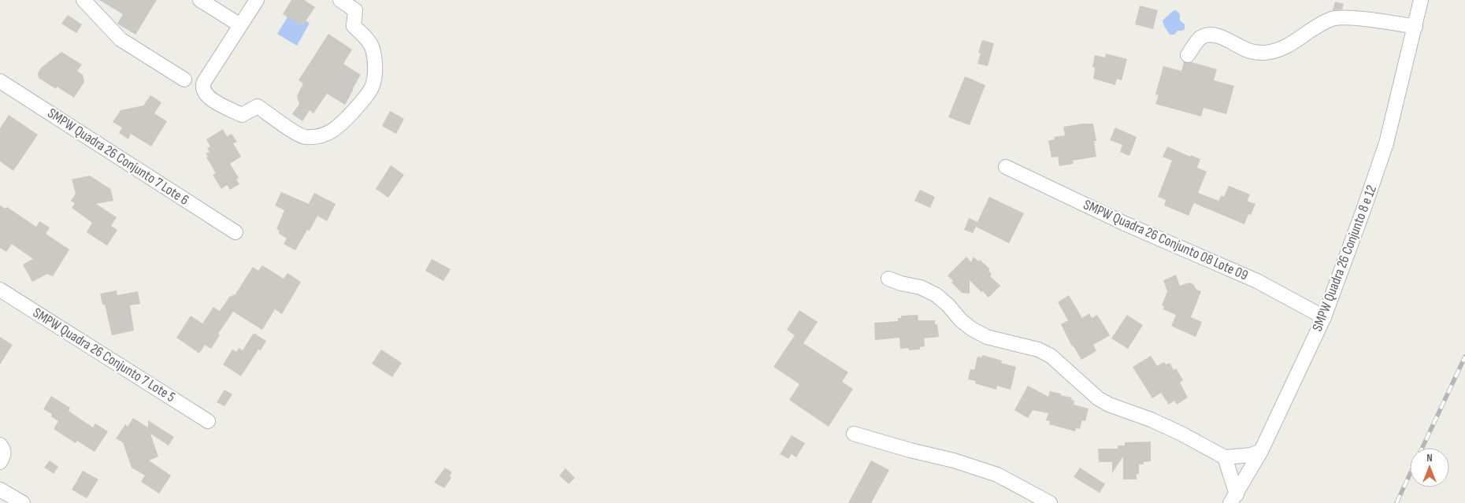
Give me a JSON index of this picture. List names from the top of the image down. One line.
{"streets":{"street":["SMPW Quadra 26 Conjunto 7 Lote 6","SMPW Quadra 26 Conjunto 08 Lote 09","SMPW Quadra 26 Conjunto 8 e 12","SMPW Quadra 26 Conjunto 7 Lote 5"]},"crossings":[["SMPW Quadra 26 Conjunto 08 Lote 09","SMPW Quadra 26 Conjunto 8 e 12"]],"north":"top"}
